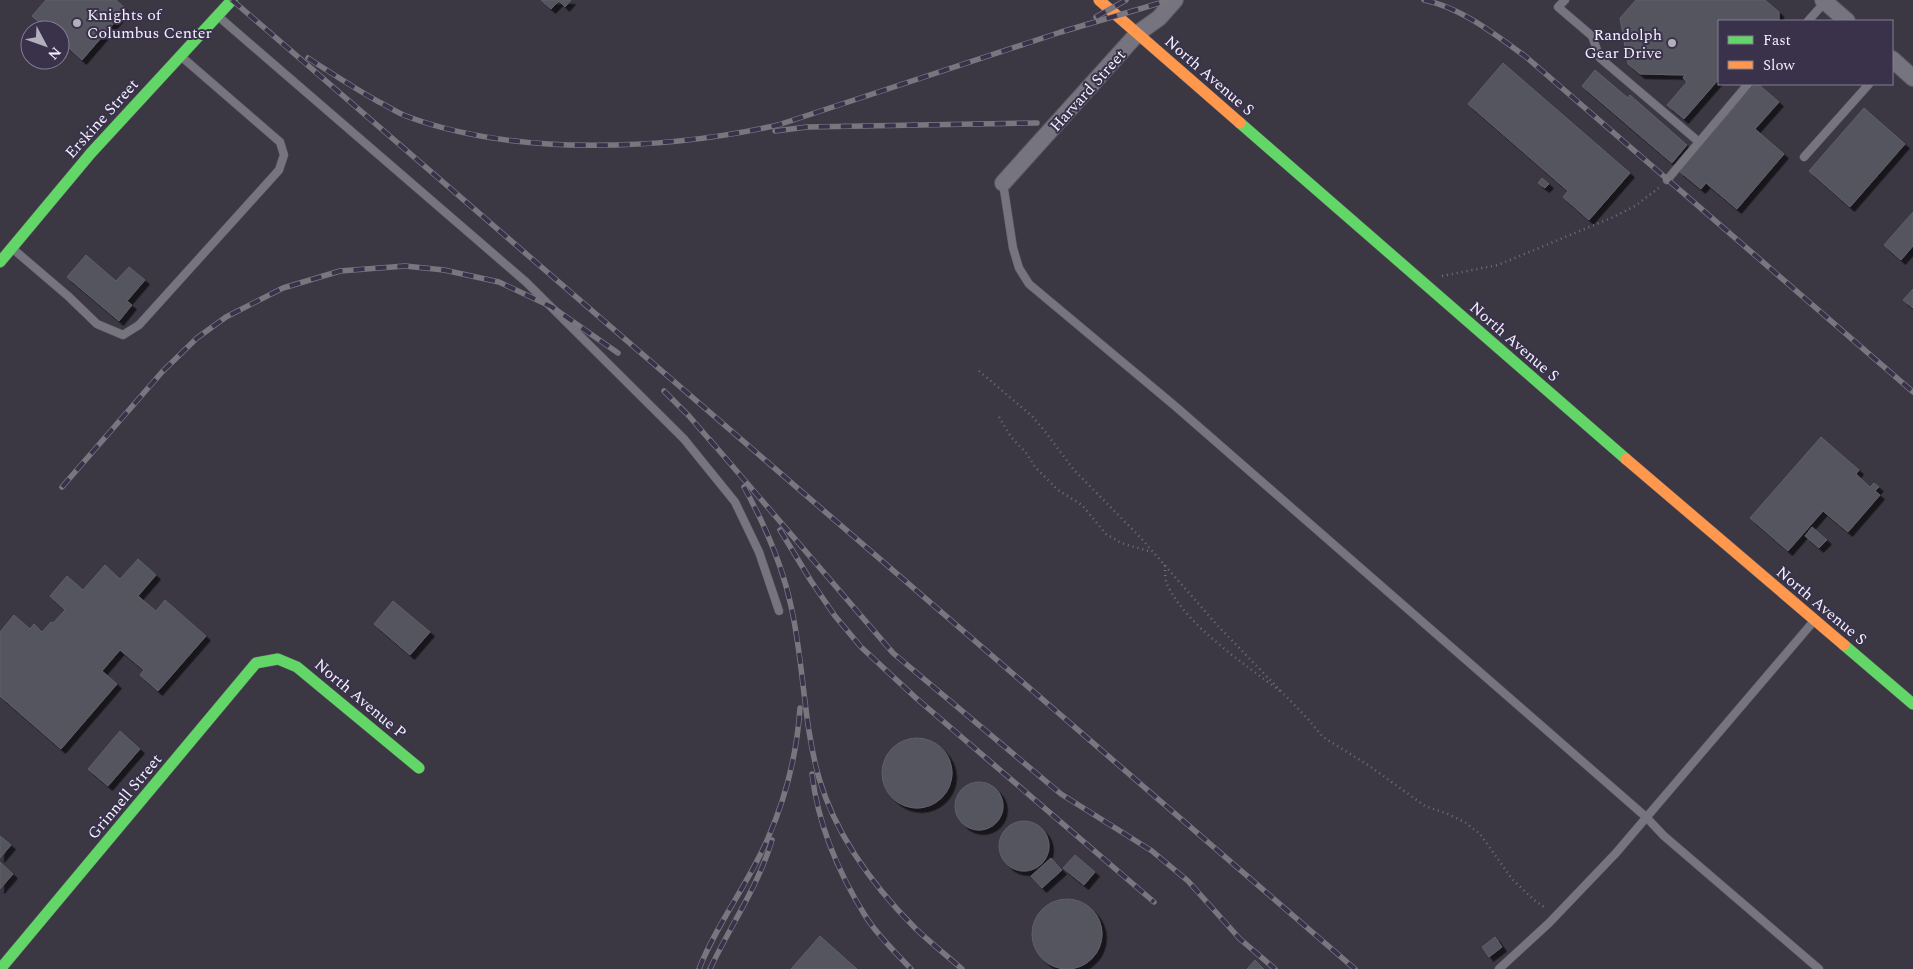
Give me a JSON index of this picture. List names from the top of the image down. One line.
{"streets":{"street":["North Avenue S","Harvard Street","Erskine Street","North Avenue P","Grinnell Street"]},"crossings":[["North Avenue S","Harvard Street"],["North Avenue P","Grinnell Street"]],"places":["Knights of Columbus Center","Randolph Gear Drive"],"legend":["Fast","Slow"],"north":"bottom right"}
